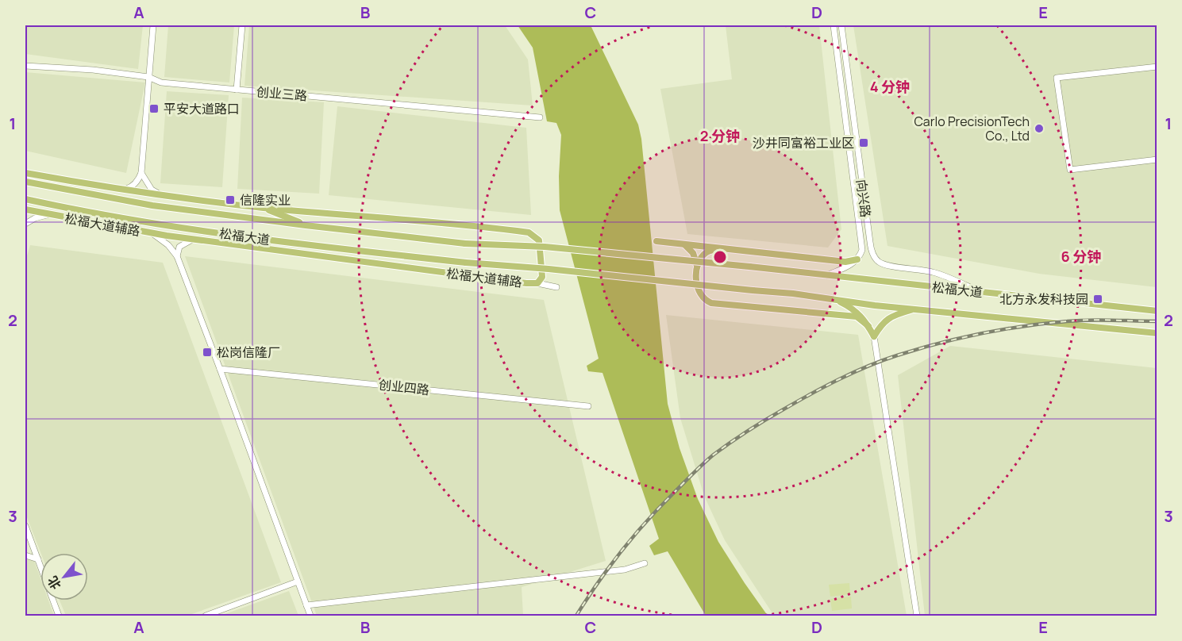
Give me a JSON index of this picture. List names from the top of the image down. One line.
{"streets":{"main road":["松福大道辅路","松福大道"],"street":["创业三路","向兴路","创业四路"]},"crossings":[["向兴路","松福大道"],["松福大道辅路","松福大道"]],"places":{"transit":["平安大道路口","沙井同富裕工业区","信隆实业","北方永发科技园","松岗信隆厂"],"other":["Carlo PrecisionTech Co., Ltd"]},"north":"bottom left","grid":{"columns":["A","B","C","D","E"],"rows":["1","2","3"]},"rings":["4 分钟","2 分钟","6 分钟"]}
